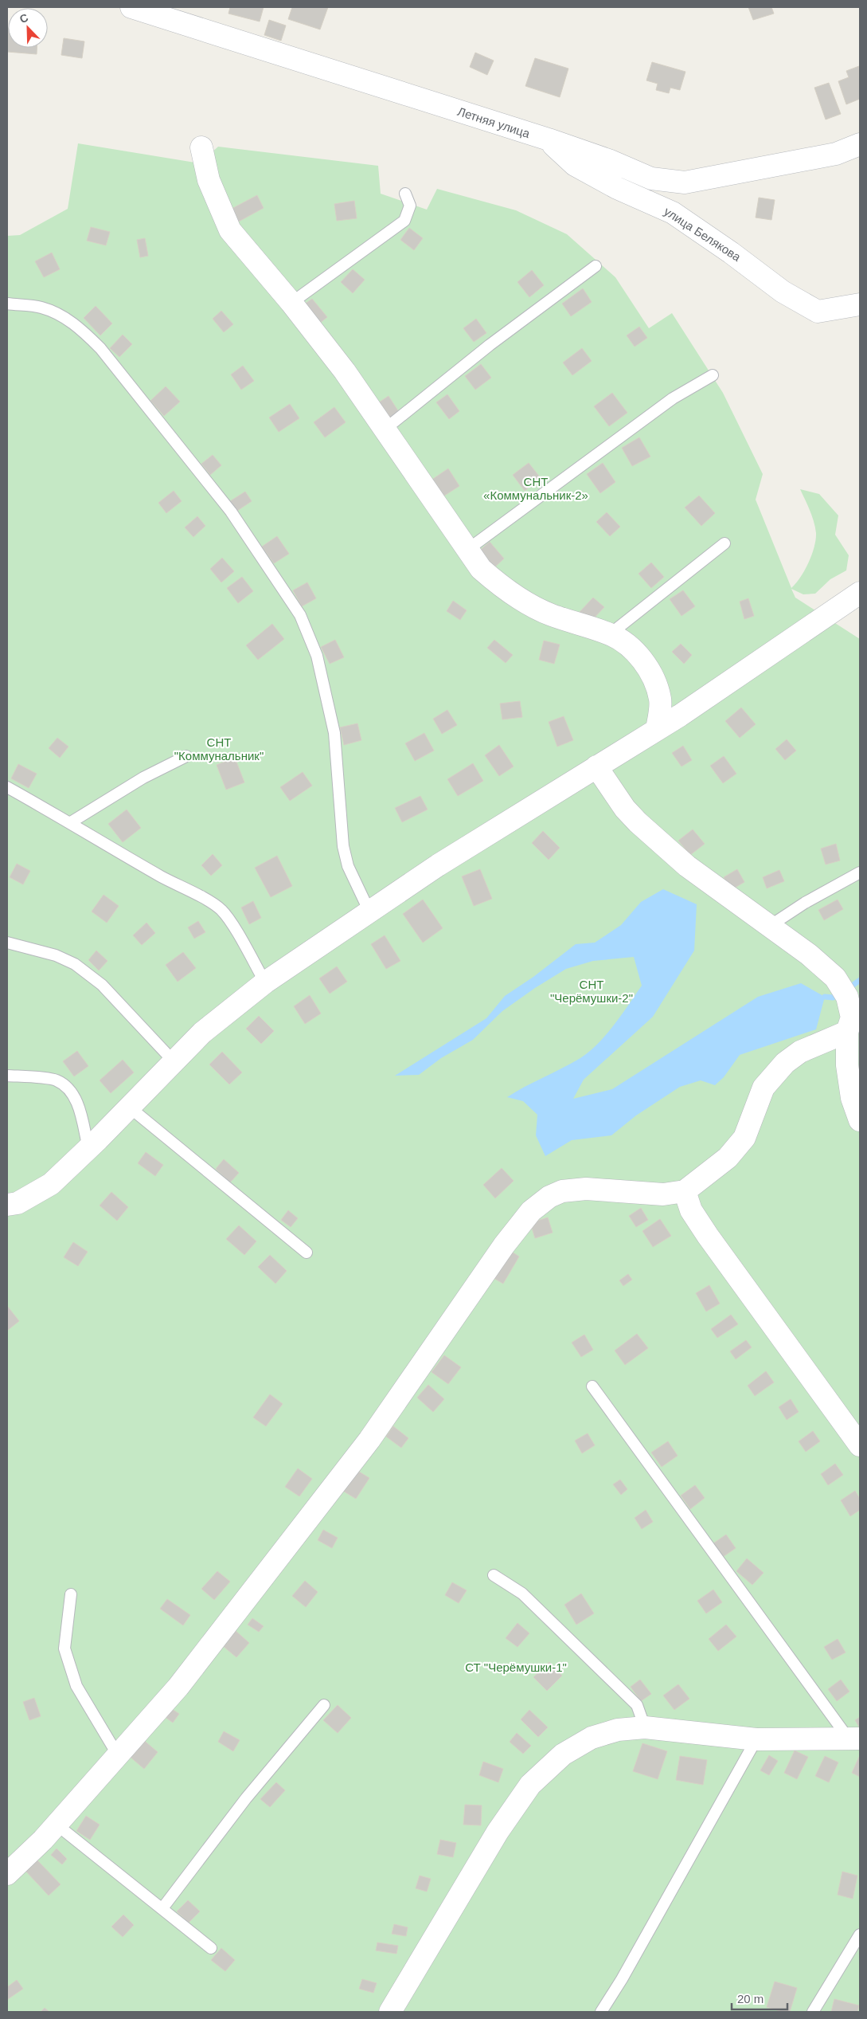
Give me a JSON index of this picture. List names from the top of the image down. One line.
{"streets":{"street":["Летняя улица","улица Белякова"]},"crossings":[["Летняя улица","улица Белякова"]],"parks":["СНТ «Коммунальник-2»","СНТ \"Коммунальник\"","СНТ \"Черёмушки-2\"","СТ \"Черёмушки-1\""],"scale_bar":"20 m","north":"top left"}
